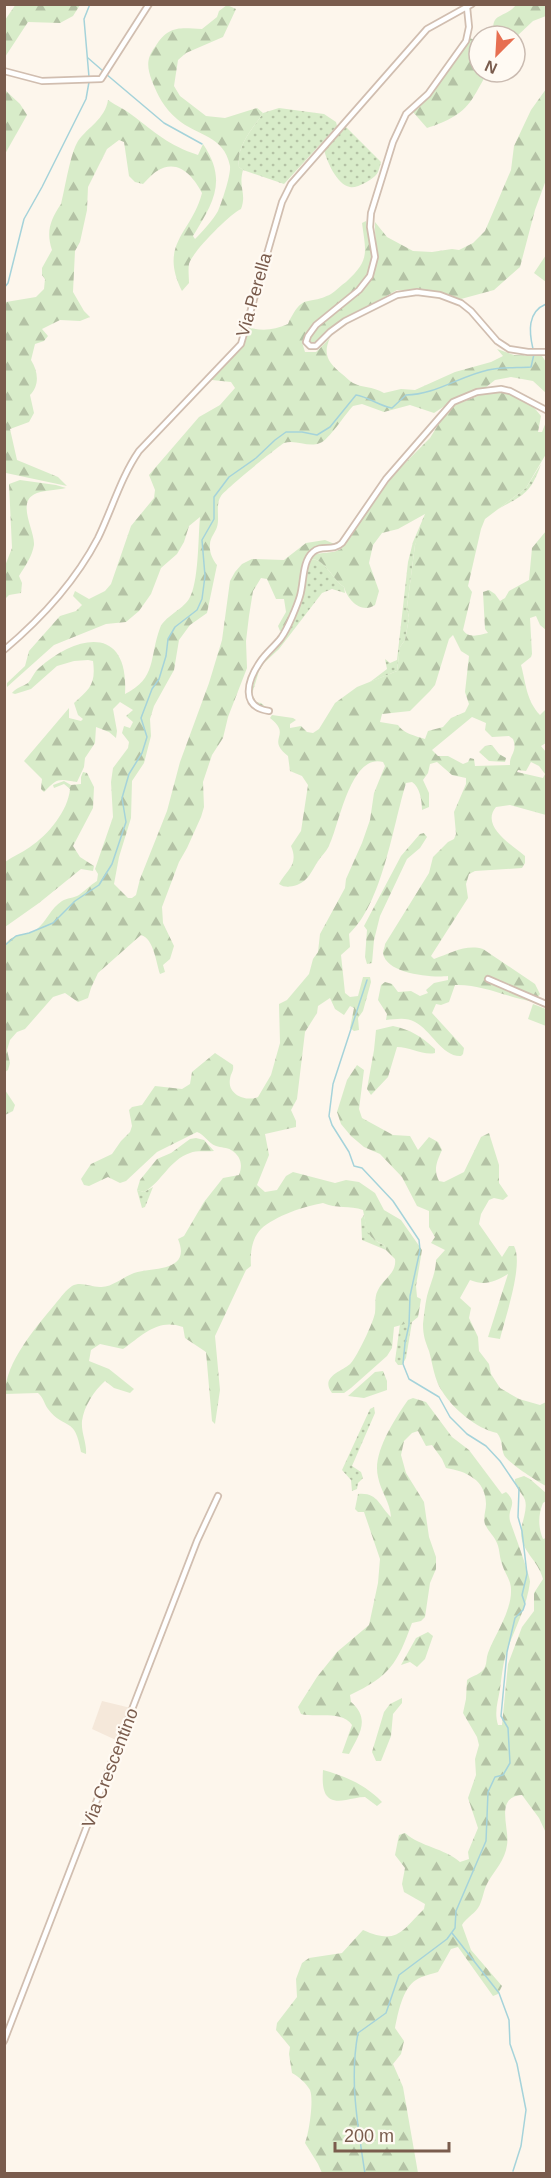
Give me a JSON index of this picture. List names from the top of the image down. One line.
{"streets":{"street":["Via Perella","Via Crescentino"]},"scale_bar":"200 m","north":"bottom left"}
